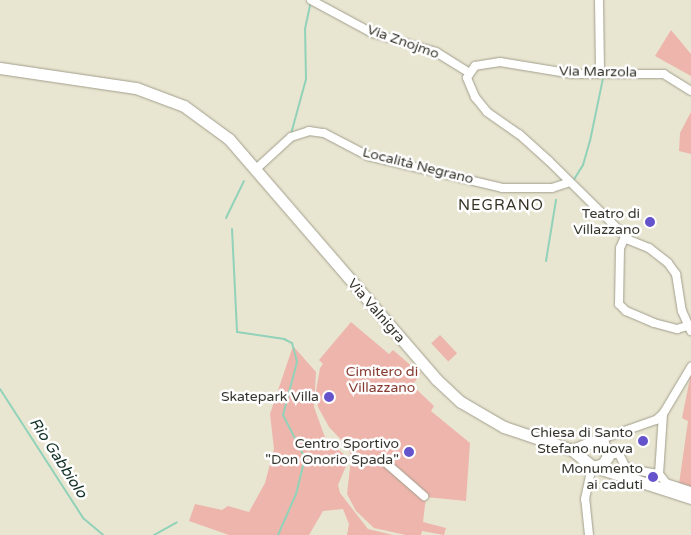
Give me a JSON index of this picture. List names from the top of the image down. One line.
{"streets":{"main road":["Via Valnigra"],"street":["Via Znojmo","Via Marzola","Località Negrano"]},"crossings":[["Via Znojmo","Via Marzola"],["Località Negrano","Via Valnigra"]],"districts":["NEGRANO"],"water":["Rio Gabbiolo"],"parks":["Cimitero di Villazzano"],"places":["Teatro di Villazzano","Skatepark Villa","Chiesa di Santo Stefano nuova","Centro Sportivo \"Don Onorio Spada\"","Monumento ai caduti"]}
